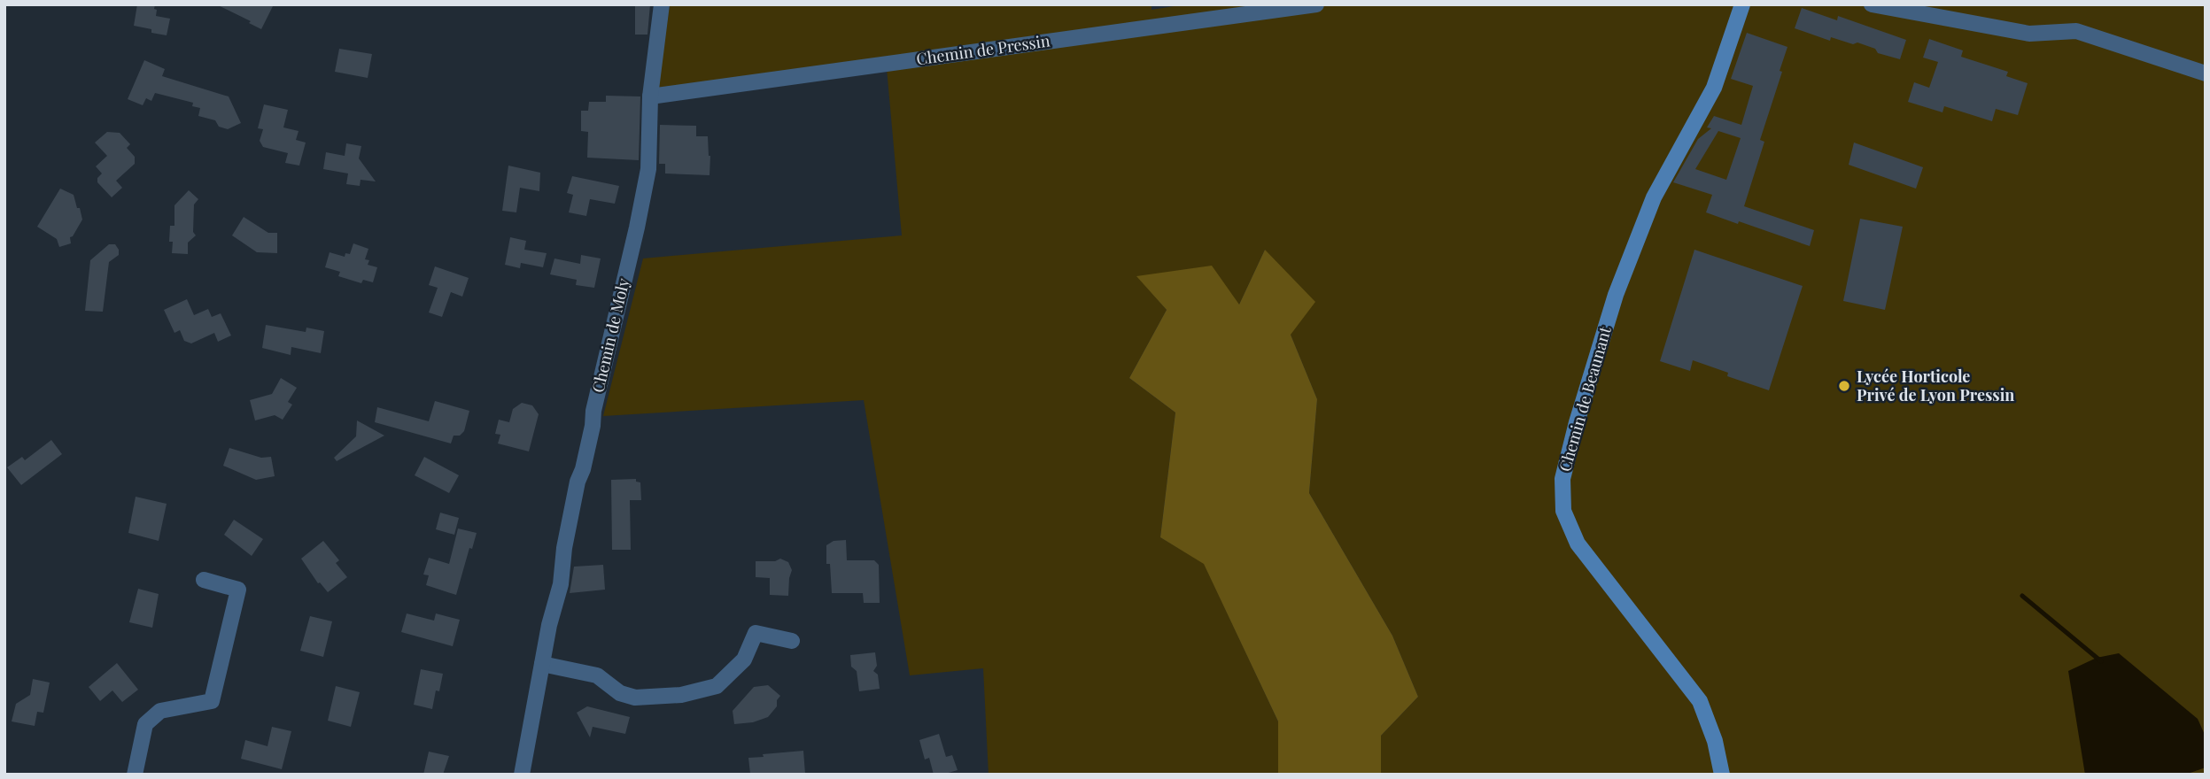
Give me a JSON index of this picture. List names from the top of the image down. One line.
{"streets":{"street":["Chemin de Pressin","Chemin de Moly","Chemin de Beaunant"]},"crossings":[["Chemin de Pressin","Chemin de Moly"]],"places":["Lycée Horticole Privé de Lyon Pressin"]}
